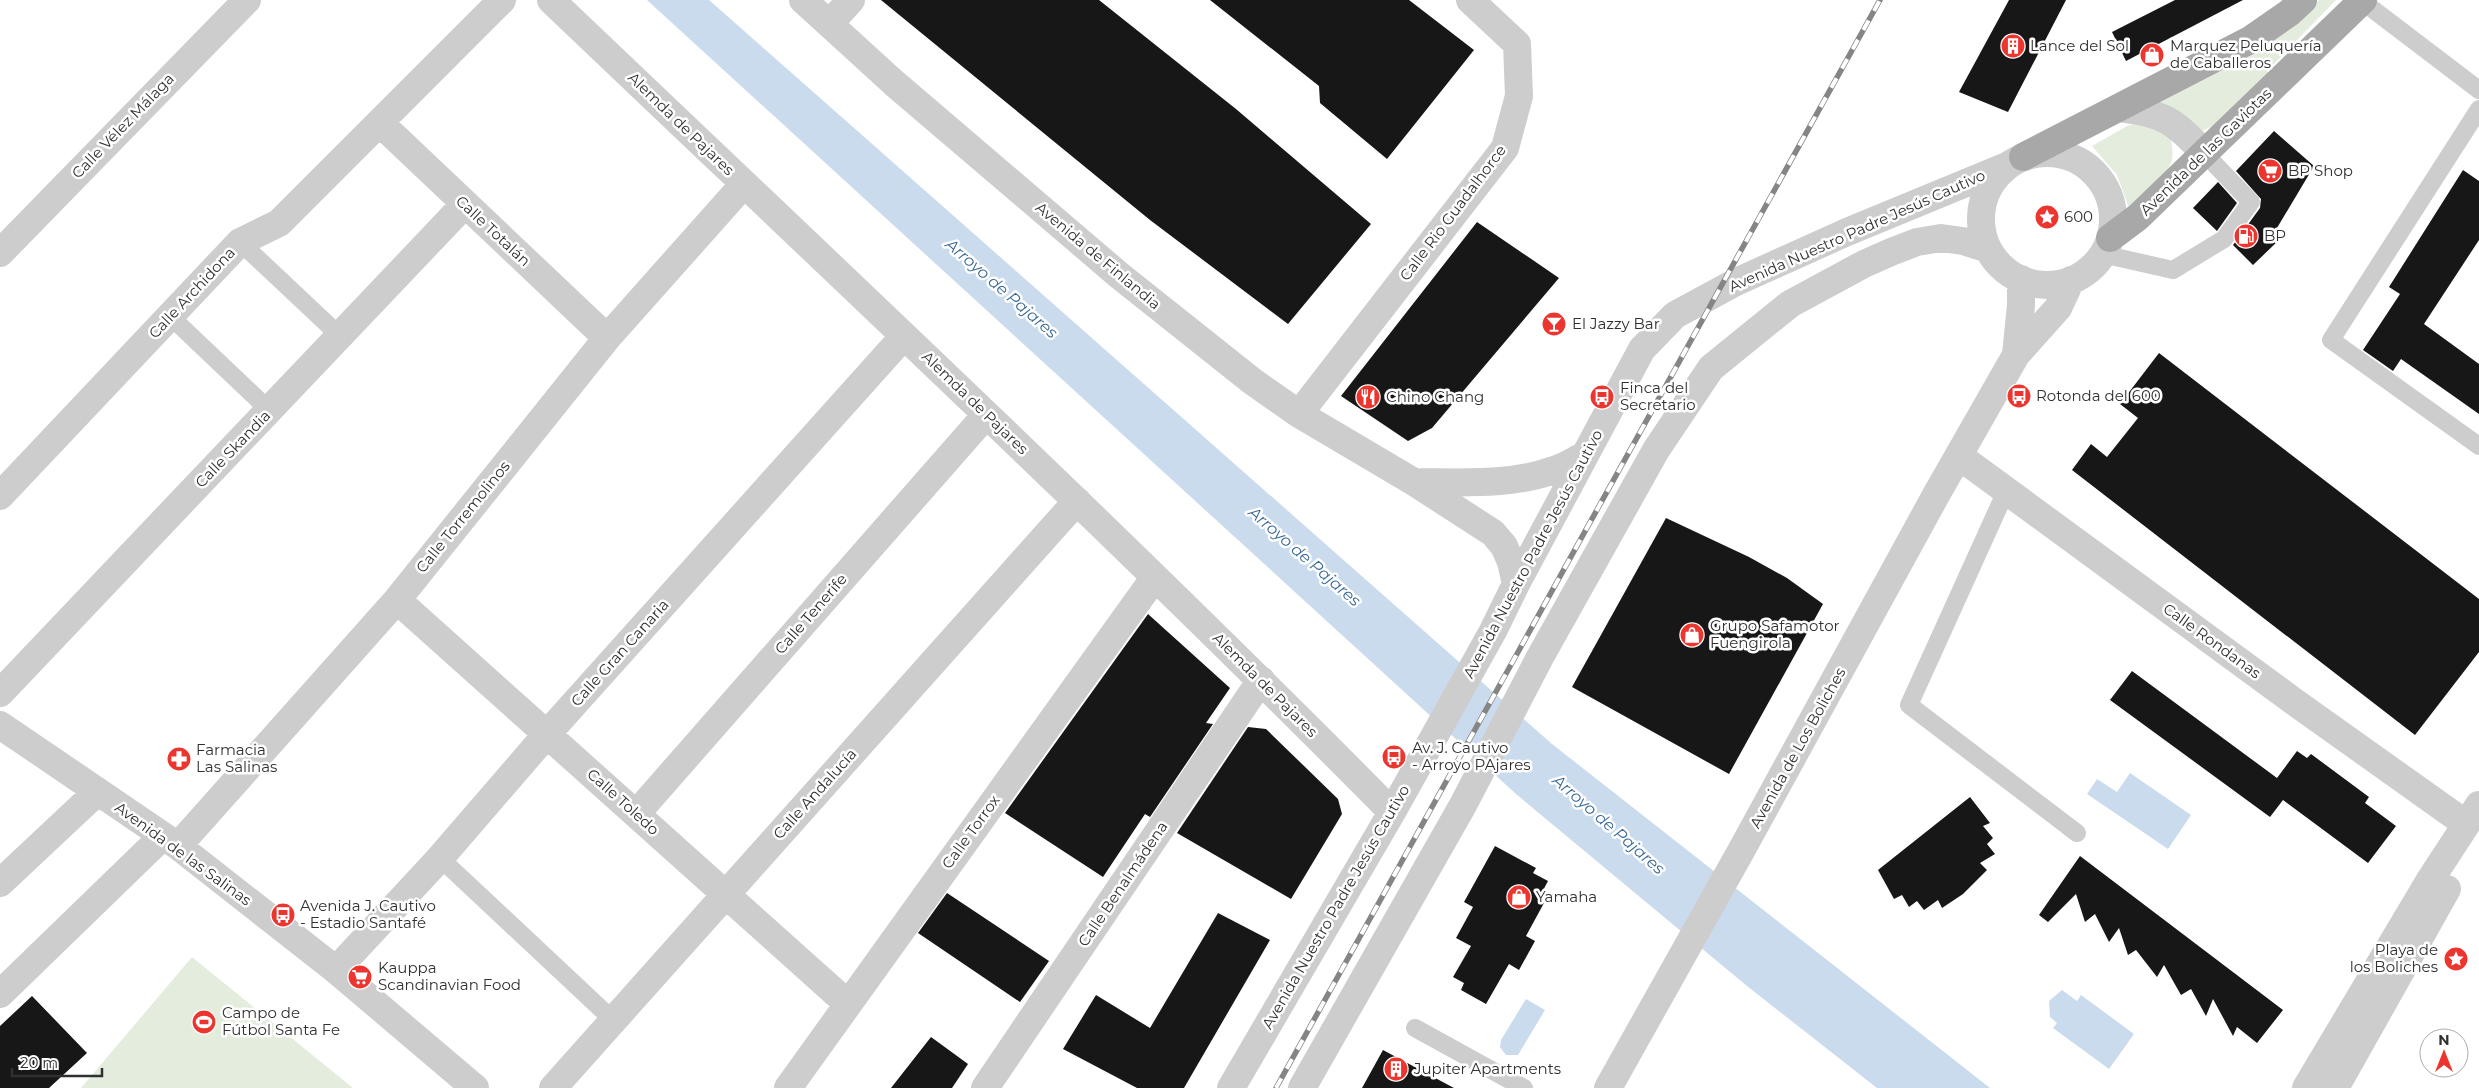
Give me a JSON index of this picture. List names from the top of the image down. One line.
{"streets":{"main road":["Avenida de las Gaviotas"],"street":["Alemda de Pajares","Calle Vélez Málaga","Calle Rio Guadalhorce","Calle Totalán","Avenida Nuestro Padre Jesús Cautivo","Avenida de Finlandia","Calle Archidona","Calle Skandia","Calle Torremolinos","Calle Tenerife","Calle Rondanas","Calle Gran Canaria","Avenida de Los Boliches","Calle Andalucía","Calle Toledo","Calle Torrox","Avenida de las Salinas","Calle Benalmádena"]},"crossings":[["Alemda de Pajares","Avenida Nuestro Padre Jesús Cautivo"],["Alemda de Pajares","Calle Torremolinos"],["Alemda de Pajares","Calle Tenerife"],["Alemda de Pajares","Calle Gran Canaria"],["Alemda de Pajares","Calle Andalucía"],["Alemda de Pajares","Calle Torrox"],["Alemda de Pajares","Calle Benalmádena"],["Avenida de las Gaviotas","Avenida Nuestro Padre Jesús Cautivo"],["Avenida de las Gaviotas","Avenida de Los Boliches"],["Calle Rio Guadalhorce","Avenida de Finlandia"],["Calle Totalán","Calle Archidona"],["Calle Totalán","Calle Skandia"],["Calle Totalán","Calle Torremolinos"],["Avenida Nuestro Padre Jesús Cautivo","Avenida de Finlandia"],["Avenida Nuestro Padre Jesús Cautivo","Avenida de Los Boliches"],["Calle Torremolinos","Calle Toledo"],["Calle Torremolinos","Avenida de las Salinas"],["Calle Tenerife","Calle Toledo"],["Calle Rondanas","Avenida de Los Boliches"],["Calle Gran Canaria","Calle Toledo"],["Calle Gran Canaria","Avenida de las Salinas"],["Calle Andalucía","Calle Toledo"],["Calle Toledo","Calle Torrox"]],"water":["Arroyo de Pajares"],"places":{"building":["Lance del Sol","Jupiter Apartments"],"shop":["Marquez Peluquería de Caballeros","Grupo Safamotor Fuengirola","Yamaha"],"supermarket":["BP Shop","Kauppa Scandinavian Food"],"place":["600","Playa de los Boliches"],"fuel station":["BP"],"bar":["El Jazzy Bar"],"bus stop":["Rotonda del 600","Finca del Secretario","Av. J. Cautivo - Arroyo PAjares","Avenida J. Cautivo - Estadio Santafé"],"restaurant":["Chino Chang"],"pharmacy":["Farmacia Las Salinas"],"sports":["Campo de Fútbol Santa Fe"]},"scale_bar":"20 m","north":"top"}
